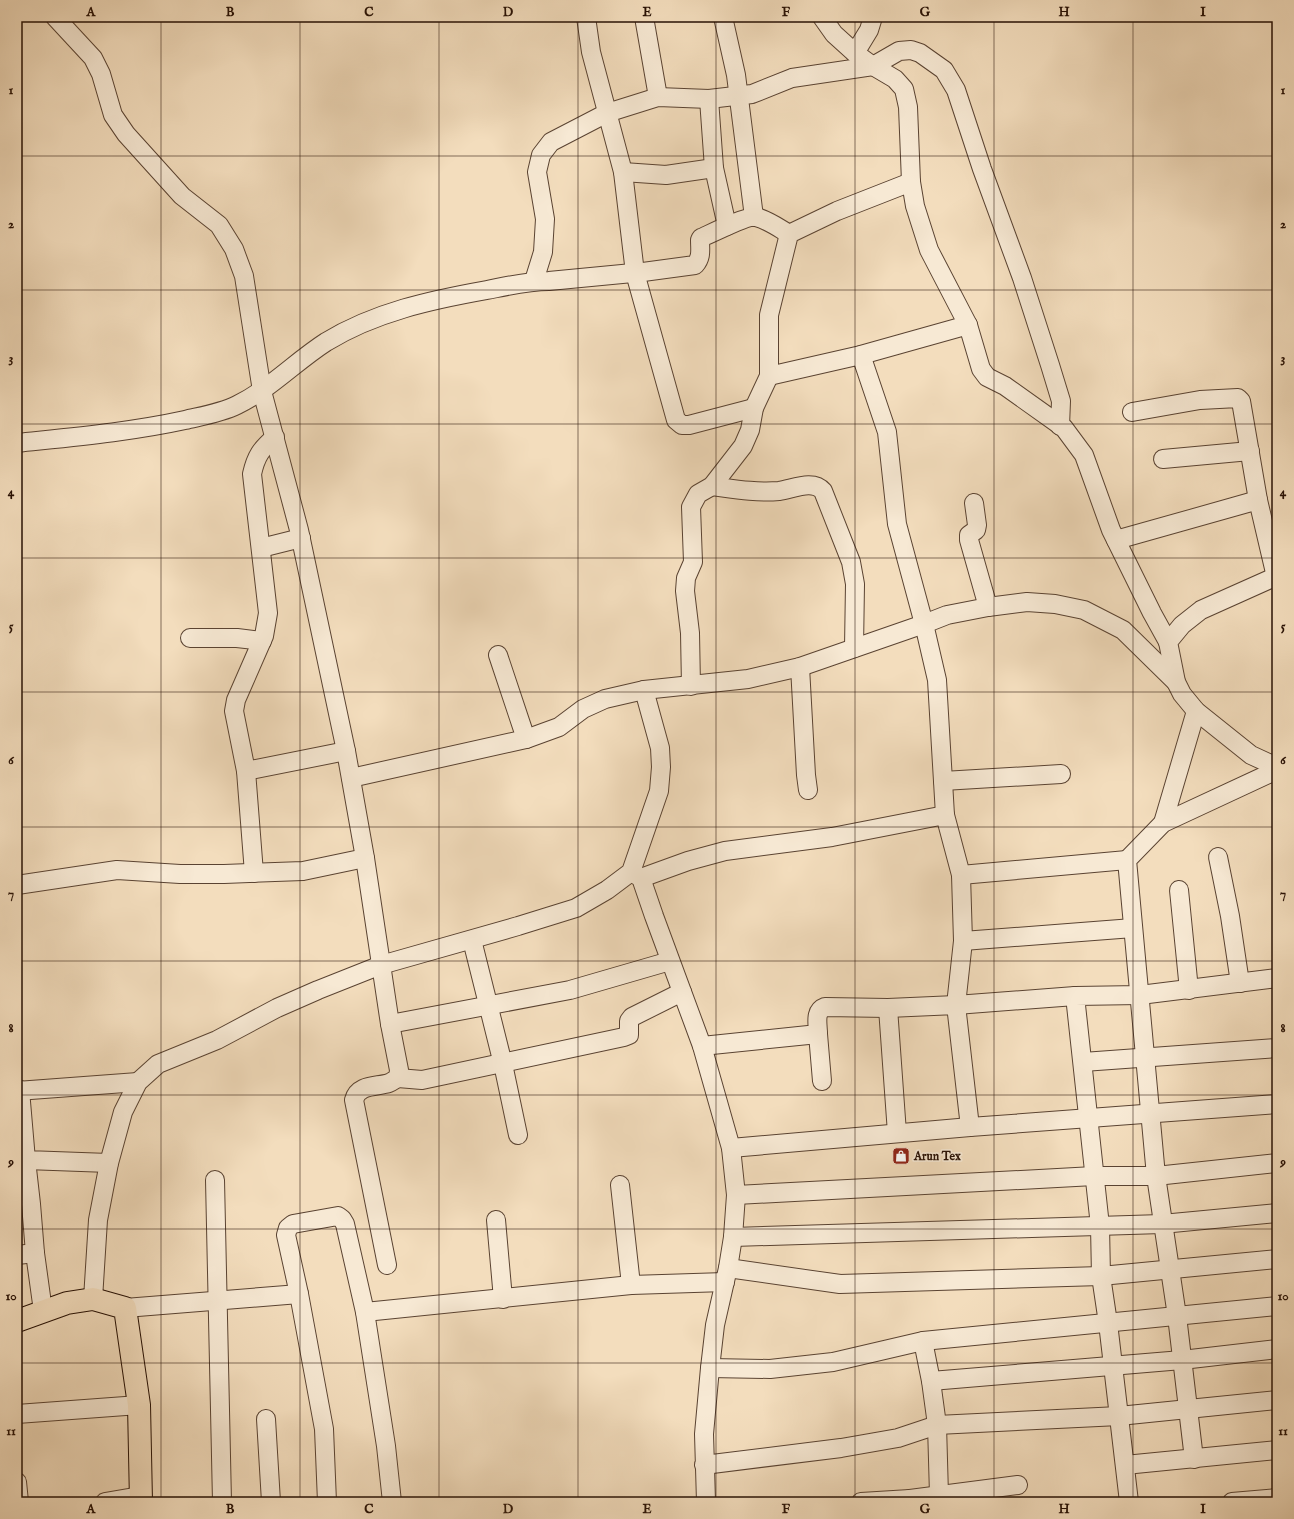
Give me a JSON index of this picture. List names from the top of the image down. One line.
{"places":{"shop":["Arun Tex"]},"grid":{"columns":["A","B","C","D","E","F","G","H","I"],"rows":["1","2","3","4","5","6","7","8","9","10","11"]}}
